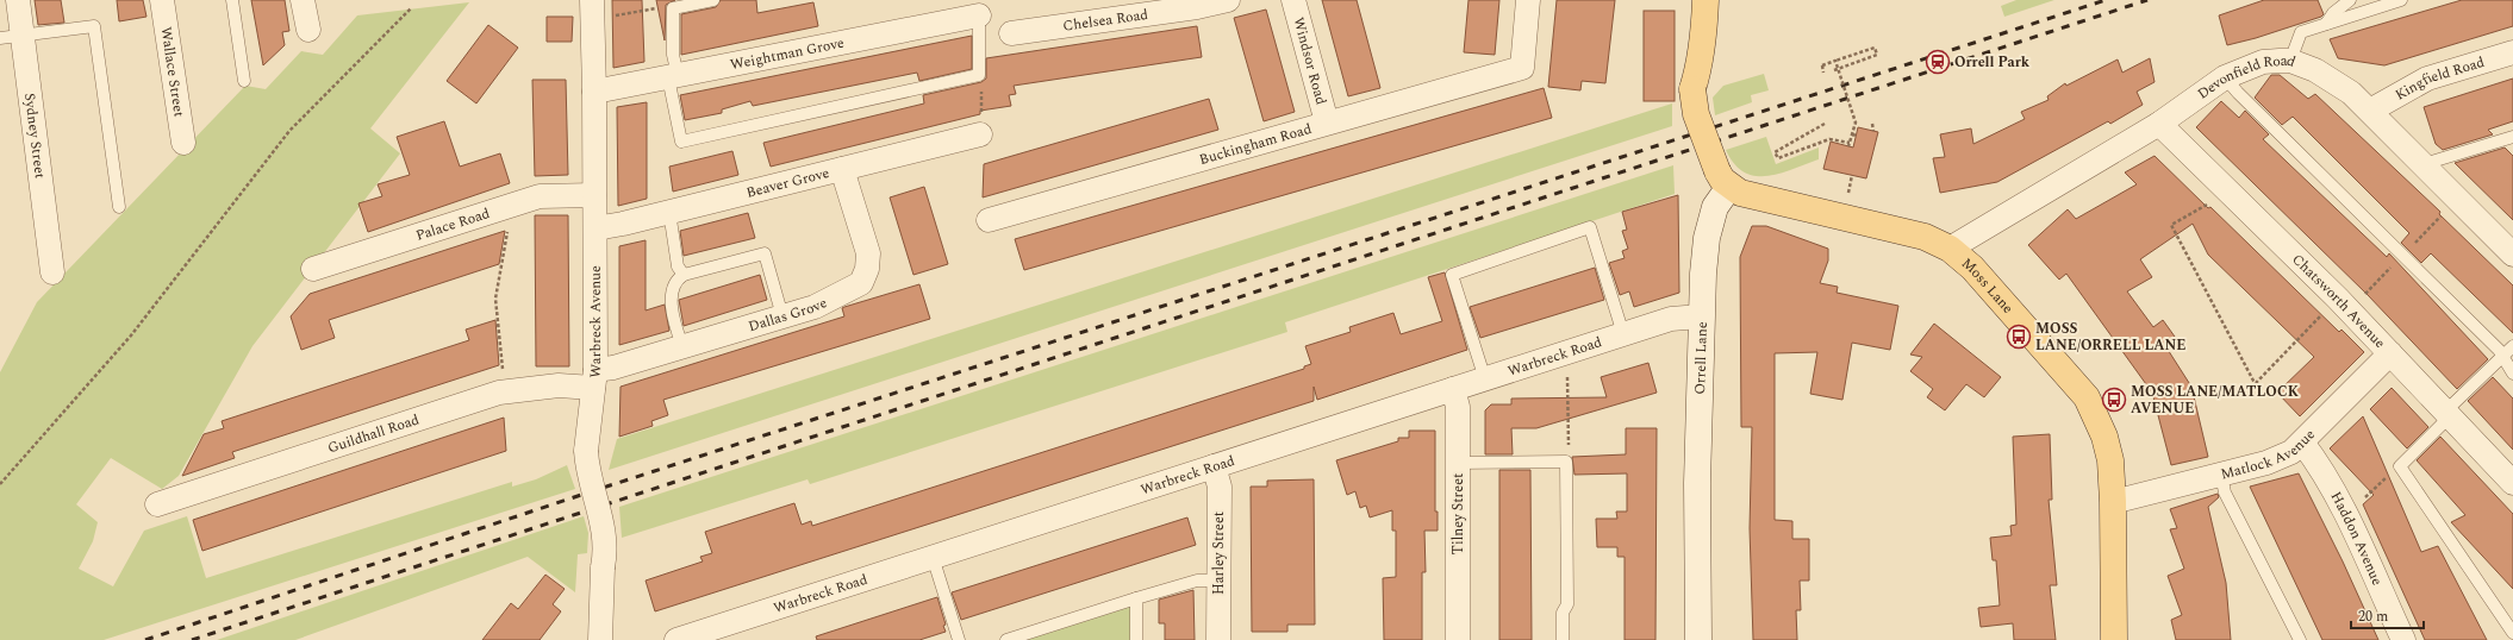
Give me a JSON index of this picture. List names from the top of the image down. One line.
{"streets":{"main road":["Moss Lane"],"street":["Chelsea Road","Weightman Grove","Windsor Road","Wallace Street","Kingfield Road","Devonfield Road","Sydney Street","Buckingham Road","Beaver Grove","Palace Road","Chatsworth Avenue","Dallas Grove","Warbreck Avenue","Warbreck Road","Orrell Lane","Guildhall Road","Matlock Avenue","Tilney Street","Haddon Avenue","Harley Street"]},"crossings":[["Weightman Grove","Warbreck Avenue"],["Windsor Road","Buckingham Road"],["Kingfield Road","Devonfield Road"],["Devonfield Road","Moss Lane"],["Devonfield Road","Chatsworth Avenue"],["Beaver Grove","Dallas Grove"],["Beaver Grove","Warbreck Avenue"],["Palace Road","Warbreck Avenue"],["Moss Lane","Orrell Lane"],["Moss Lane","Matlock Avenue"],["Chatsworth Avenue","Matlock Avenue"],["Dallas Grove","Warbreck Avenue"],["Dallas Grove","Guildhall Road"],["Warbreck Avenue","Guildhall Road"],["Warbreck Road","Orrell Lane"],["Warbreck Road","Tilney Street"],["Warbreck Road","Harley Street"],["Matlock Avenue","Haddon Avenue"]],"places":{"station":["Orrell Park"],"bus stop":["MOSS LANE/ORRELL LANE","MOSS LANE/MATLOCK AVENUE"]},"scale_bar":"20 m"}
